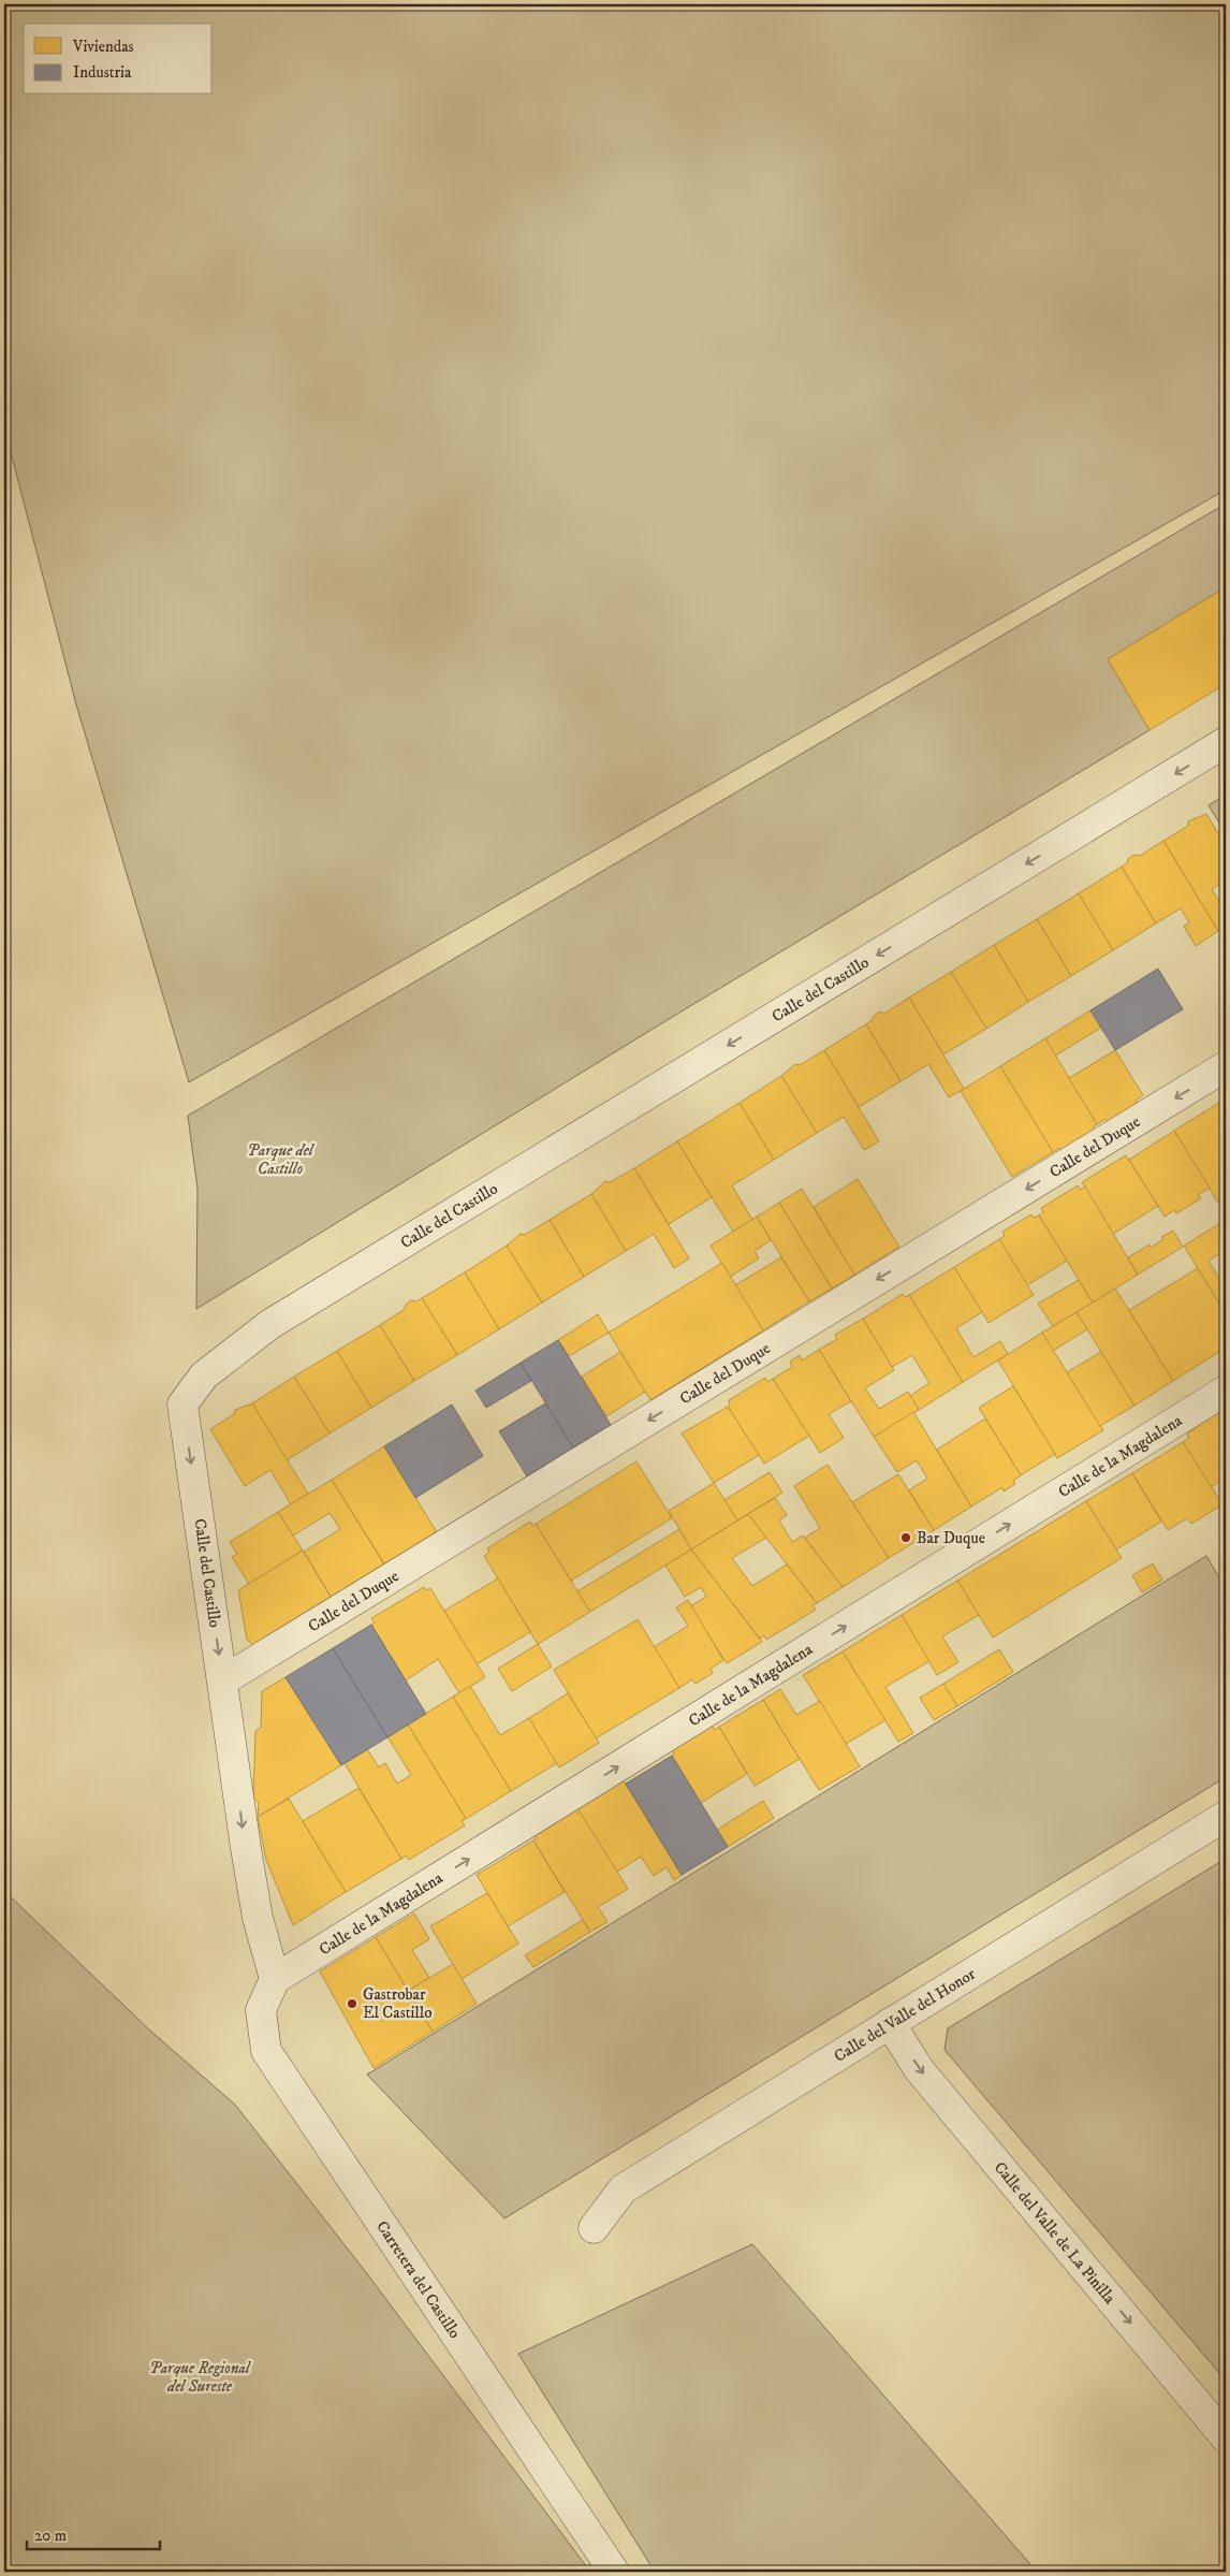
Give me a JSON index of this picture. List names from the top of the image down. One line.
{"streets":{"street":["Calle del Castillo","Calle del Duque","Calle de la Magdalena","Calle del Valle del Honor","Calle del Valle de La Pinilla","Carretera del Castillo"]},"crossings":[["Calle del Castillo","Calle del Duque"],["Calle del Castillo","Calle de la Magdalena"],["Calle del Castillo","Carretera del Castillo"],["Calle de la Magdalena","Carretera del Castillo"],["Calle del Valle del Honor","Calle del Valle de La Pinilla"]],"one_way":["Calle del Castillo","Calle del Duque","Calle de la Magdalena","Calle del Valle de La Pinilla"],"parks":["Parque del Castillo","Parque Regional del Sureste"],"places":["Bar Duque","Gastrobar El Castillo"],"legend":["Viviendas","Industria"],"scale_bar":"20 m"}
